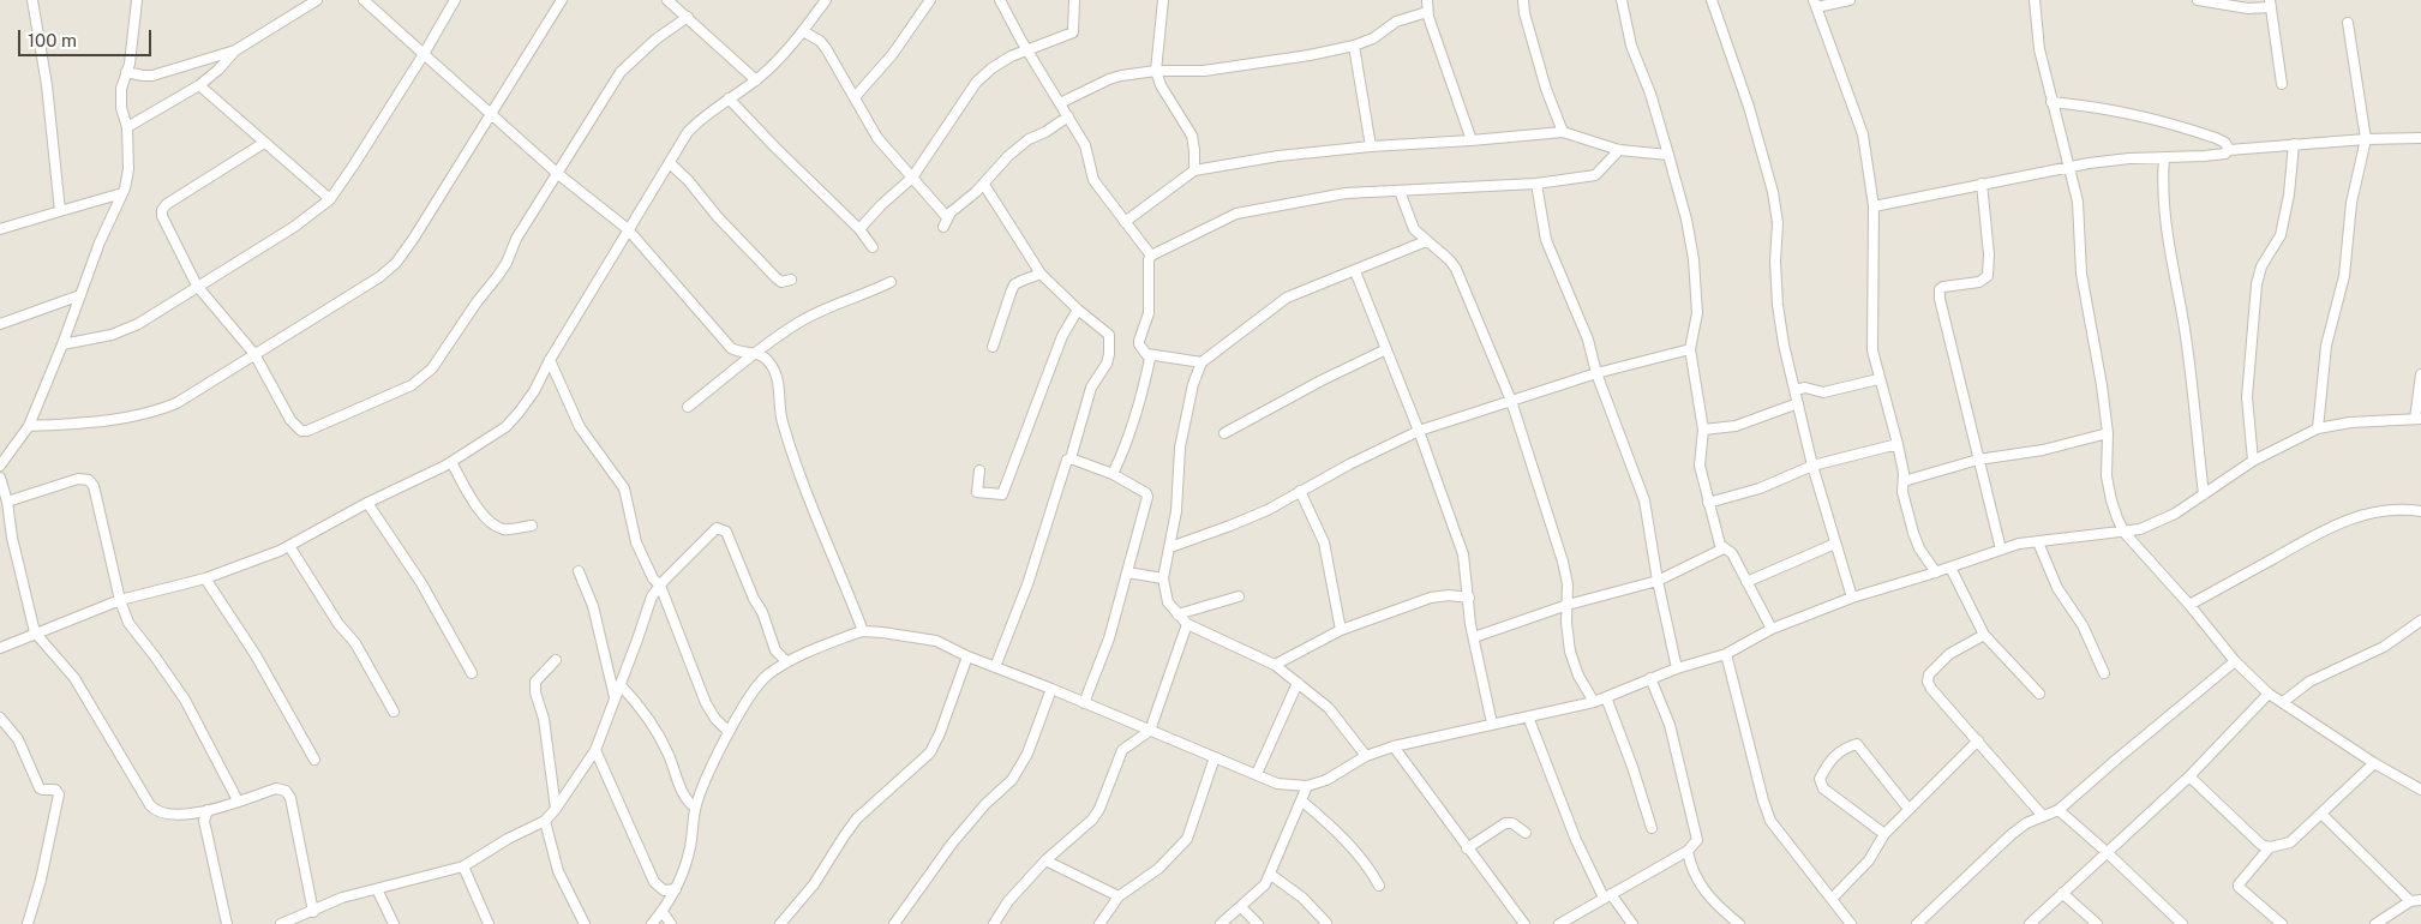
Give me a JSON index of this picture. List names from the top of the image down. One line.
{"scale_bar":"100 m"}
